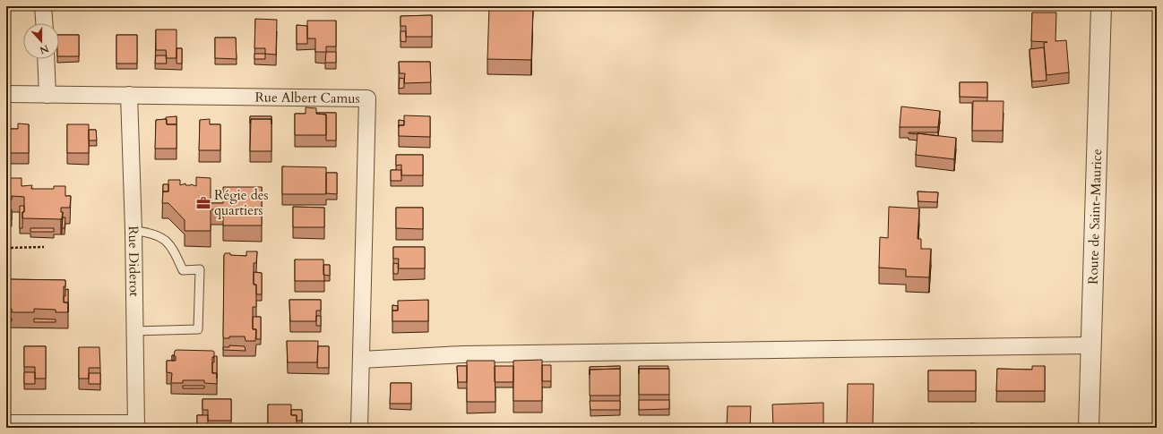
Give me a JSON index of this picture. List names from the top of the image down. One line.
{"streets":{"street":["Rue Albert Camus","Route de Saint-Maurice","Rue Diderot"]},"crossings":[["Rue Albert Camus","Rue Diderot"]],"places":{"office":["Régie des quartiers"]},"north":"bottom"}
